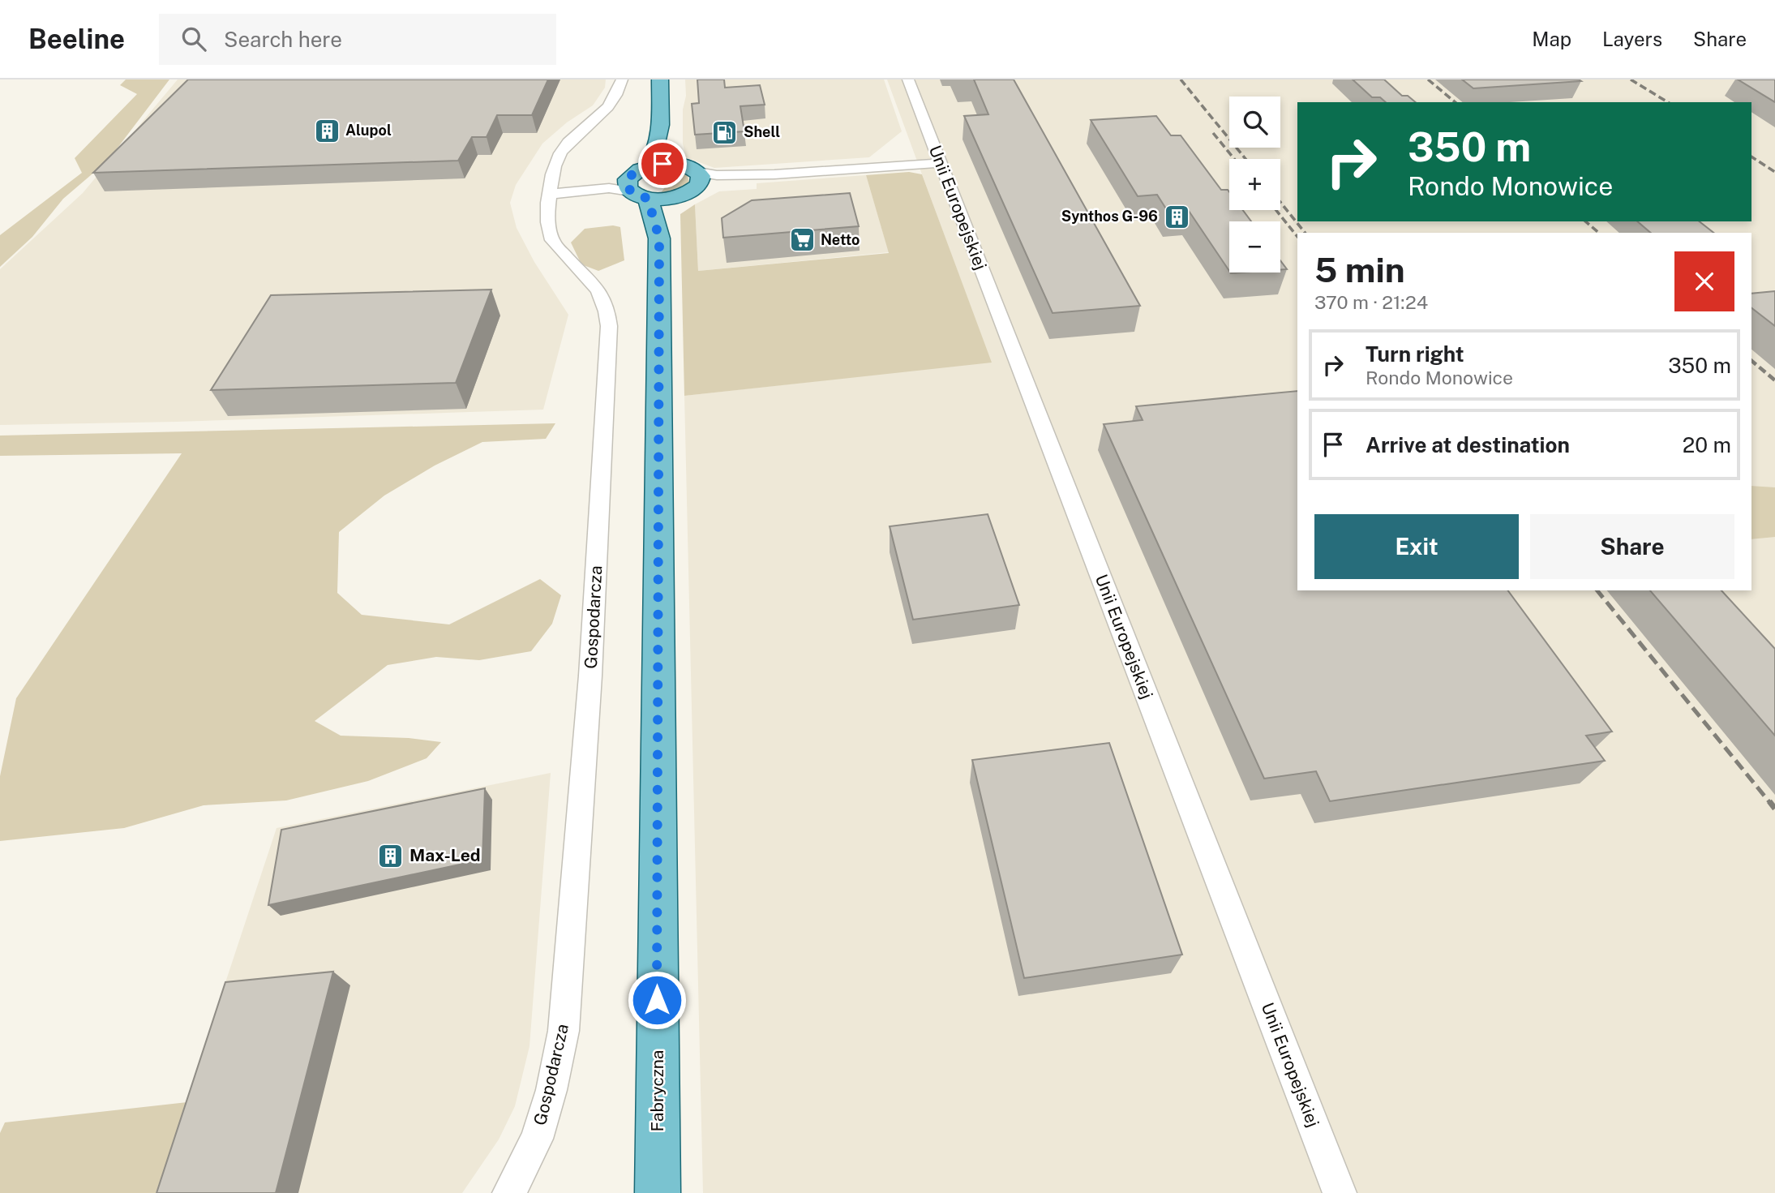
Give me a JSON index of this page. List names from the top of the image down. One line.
{"streets":{"main road":["Fabryczna"],"street":["Unii Europejskiej","Gospodarcza"]},"places":{"building":["Alupol","Synthos G-96","Max-Led"],"fuel station":["Shell"],"supermarket":["Netto"]},"page":{"header":"Beeline","search":"Search here","nav":["Map","Layers","Share"],"map_buttons":["+","−"],"turn":["350 m","Rondo Monowice"],"heading":["5 min","370 m · 21:24"],"list":[{"name":"Turn right","note":"Rondo Monowice","value":"350 m"},{"name":"Arrive at destination","value":"20 m"}],"buttons":["Exit","Share"]}}
